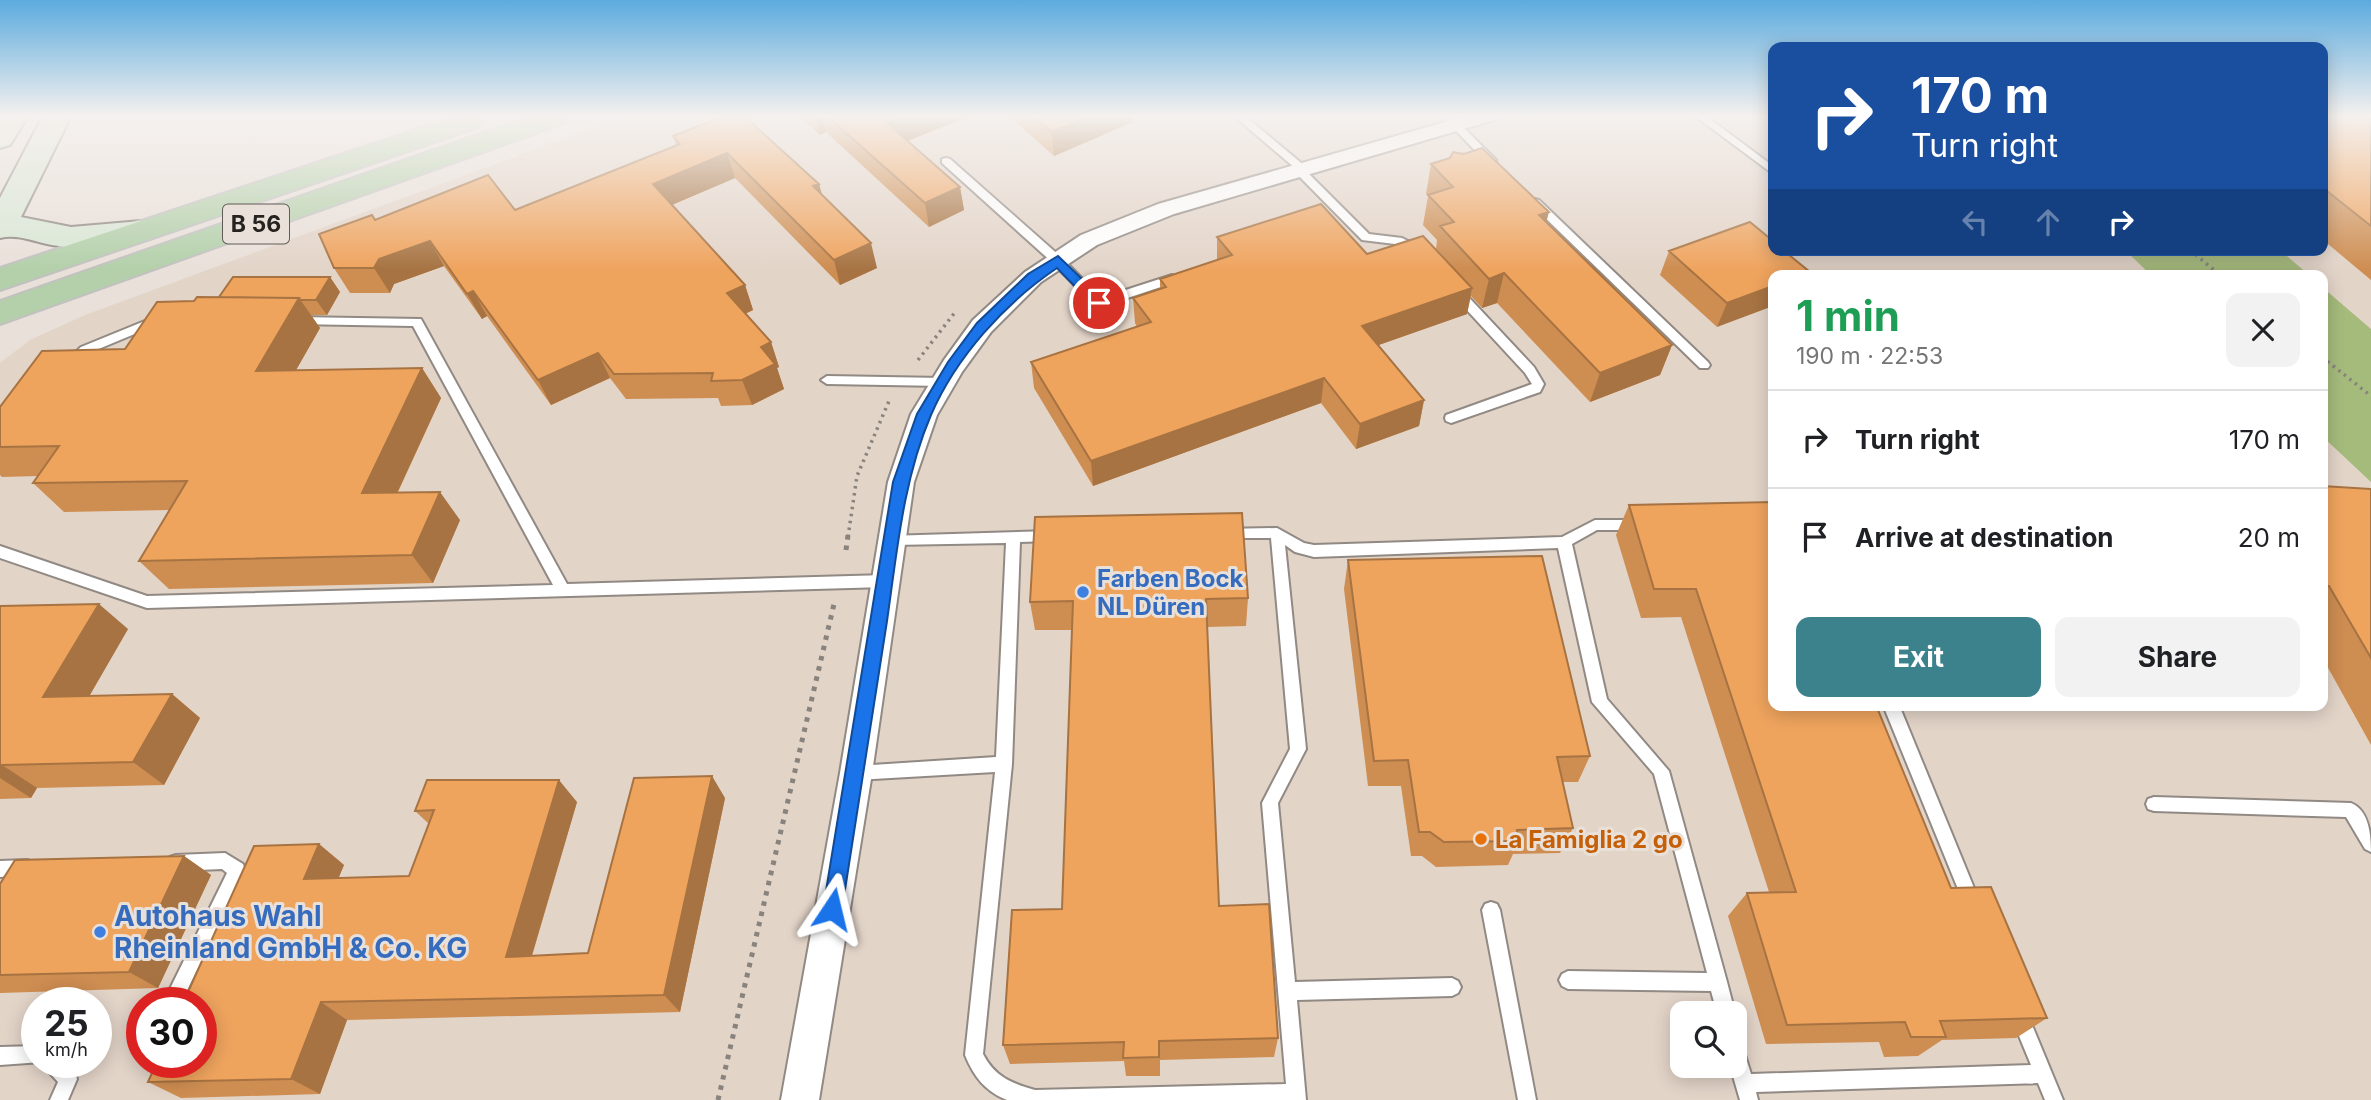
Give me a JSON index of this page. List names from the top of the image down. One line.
{"streets":{"main road":["B 56"]},"places":["Farben Bock NL Düren","La Famiglia 2 go","Autohaus Wahl Rheinland GmbH & Co. KG"],"page":{"turn":["170 m","Turn right"],"heading":["1 min","190 m · 22:53"],"list":[{"name":"Turn right","value":"170 m"},{"name":"Arrive at destination","value":"20 m"}],"buttons":["Exit","Share"],"speed":"25 km/h","limit":"30"}}
